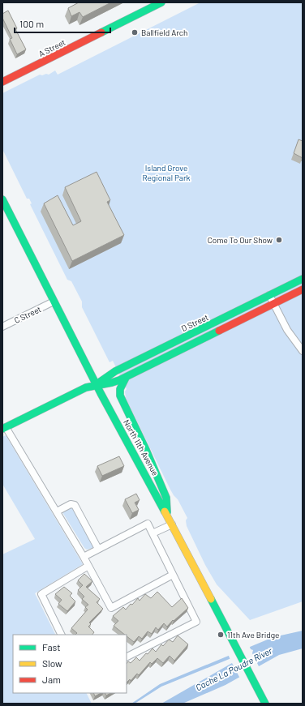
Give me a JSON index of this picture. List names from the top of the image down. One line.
{"streets":{"street":["A Street","C Street","D Street","North 11th Avenue"]},"crossings":[["C Street","North 11th Avenue"],["D Street","North 11th Avenue"]],"water":["Cache La Poudre River"],"parks":["Island Grove Regional Park"],"places":["Ballfield Arch","Come To Our Show","11th Ave Bridge"],"legend":["Fast","Slow","Jam"],"scale_bar":"100 m"}
